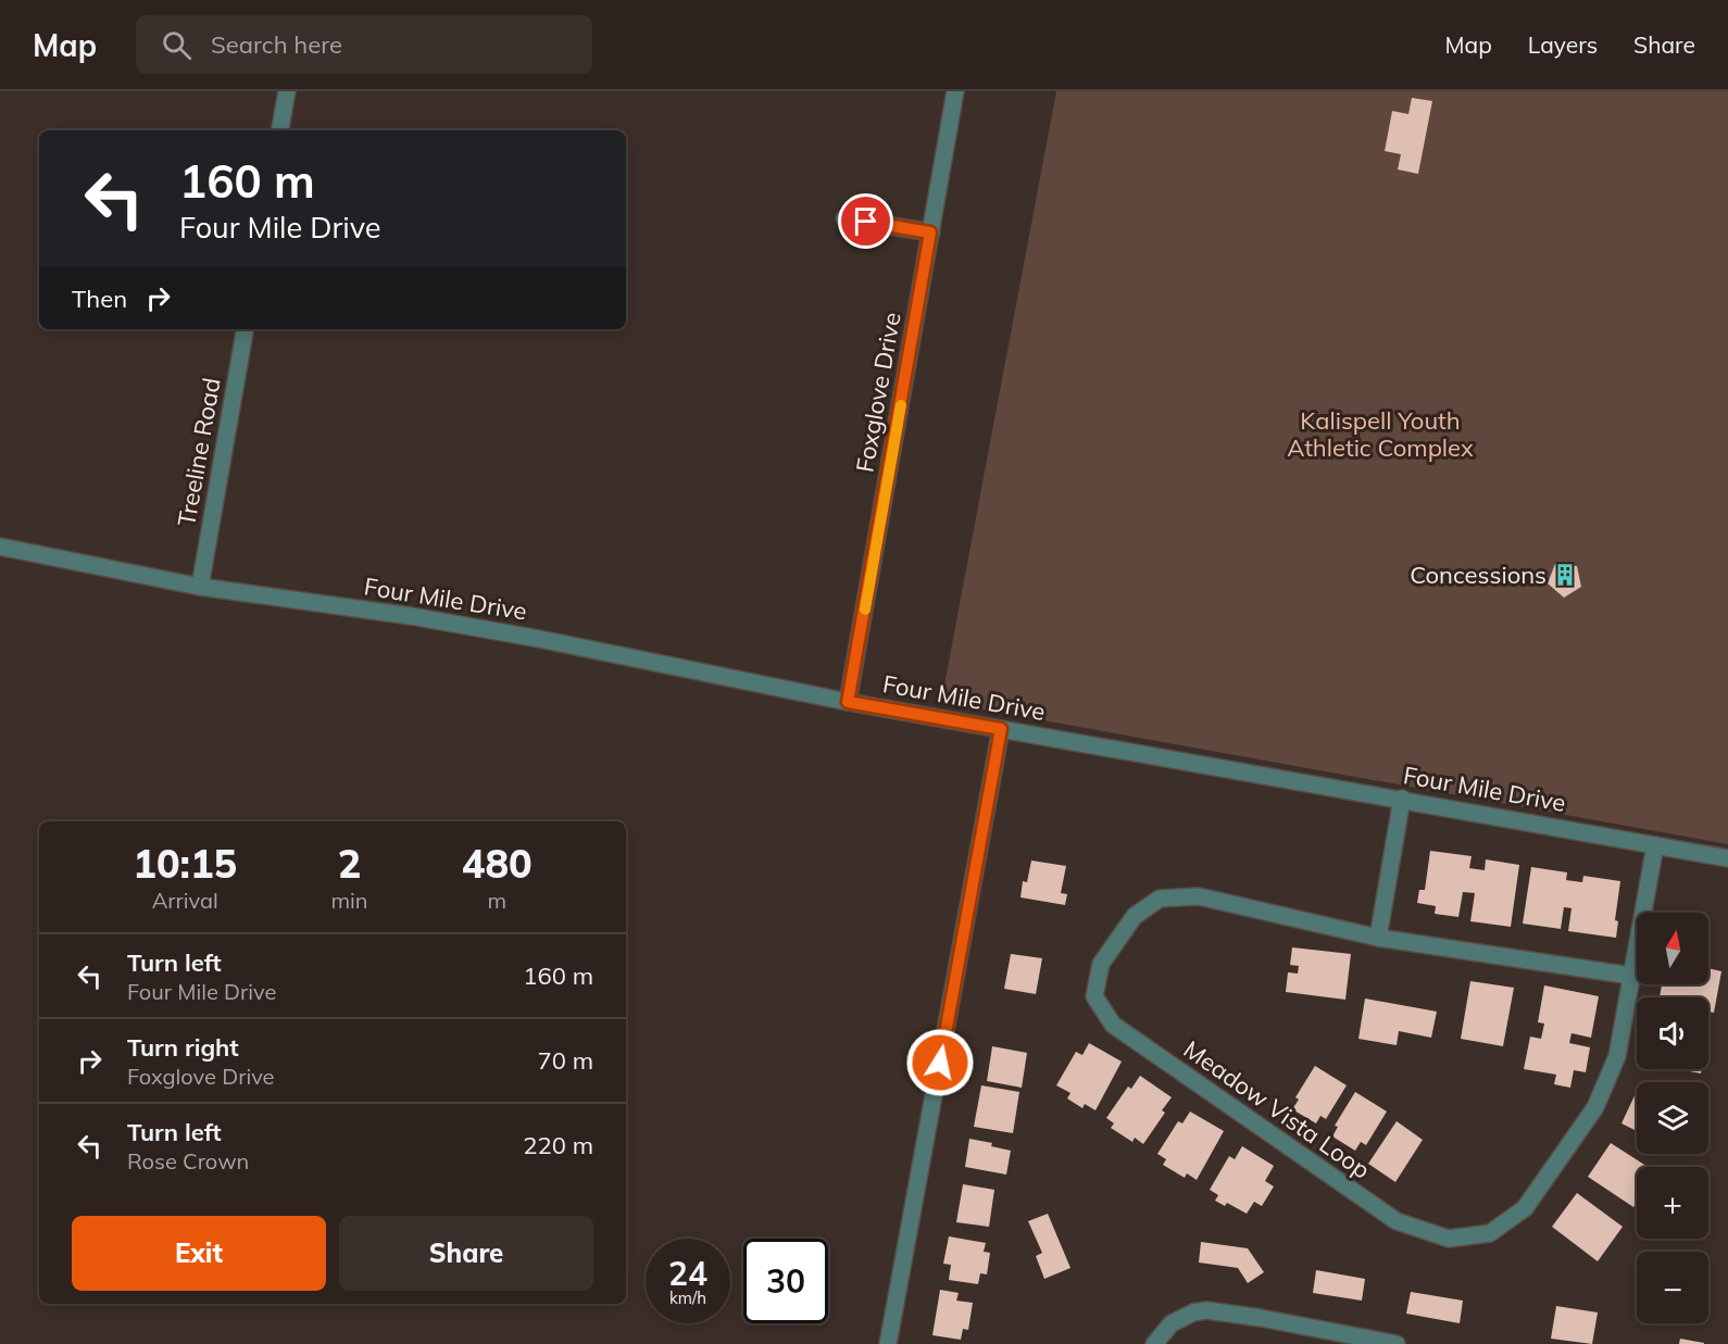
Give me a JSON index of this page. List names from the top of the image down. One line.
{"streets":{"street":["Foxglove Drive","Treeline Road","Four Mile Drive","Meadow Vista Loop"]},"crossings":[["Foxglove Drive","Four Mile Drive"],["Treeline Road","Four Mile Drive"],["Four Mile Drive","Meadow Vista Loop"]],"parks":["Kalispell Youth Athletic Complex"],"places":{"building":["Concessions"]},"north":"top","page":{"header":"Map","search":"Search here","nav":["Map","Layers","Share"],"turn":["160 m","Four Mile Drive"],"then":"Then","eta":["10:15","Arrival","2","min","480","m"],"map_buttons":["+","−"],"list":[{"name":"Turn left","note":"Four Mile Drive","value":"160 m"},{"name":"Turn right","note":"Foxglove Drive","value":"70 m"},{"name":"Turn left","note":"Rose Crown","value":"220 m"}],"buttons":["Exit","Share"],"speed":"24 km/h","limit":"30"}}
